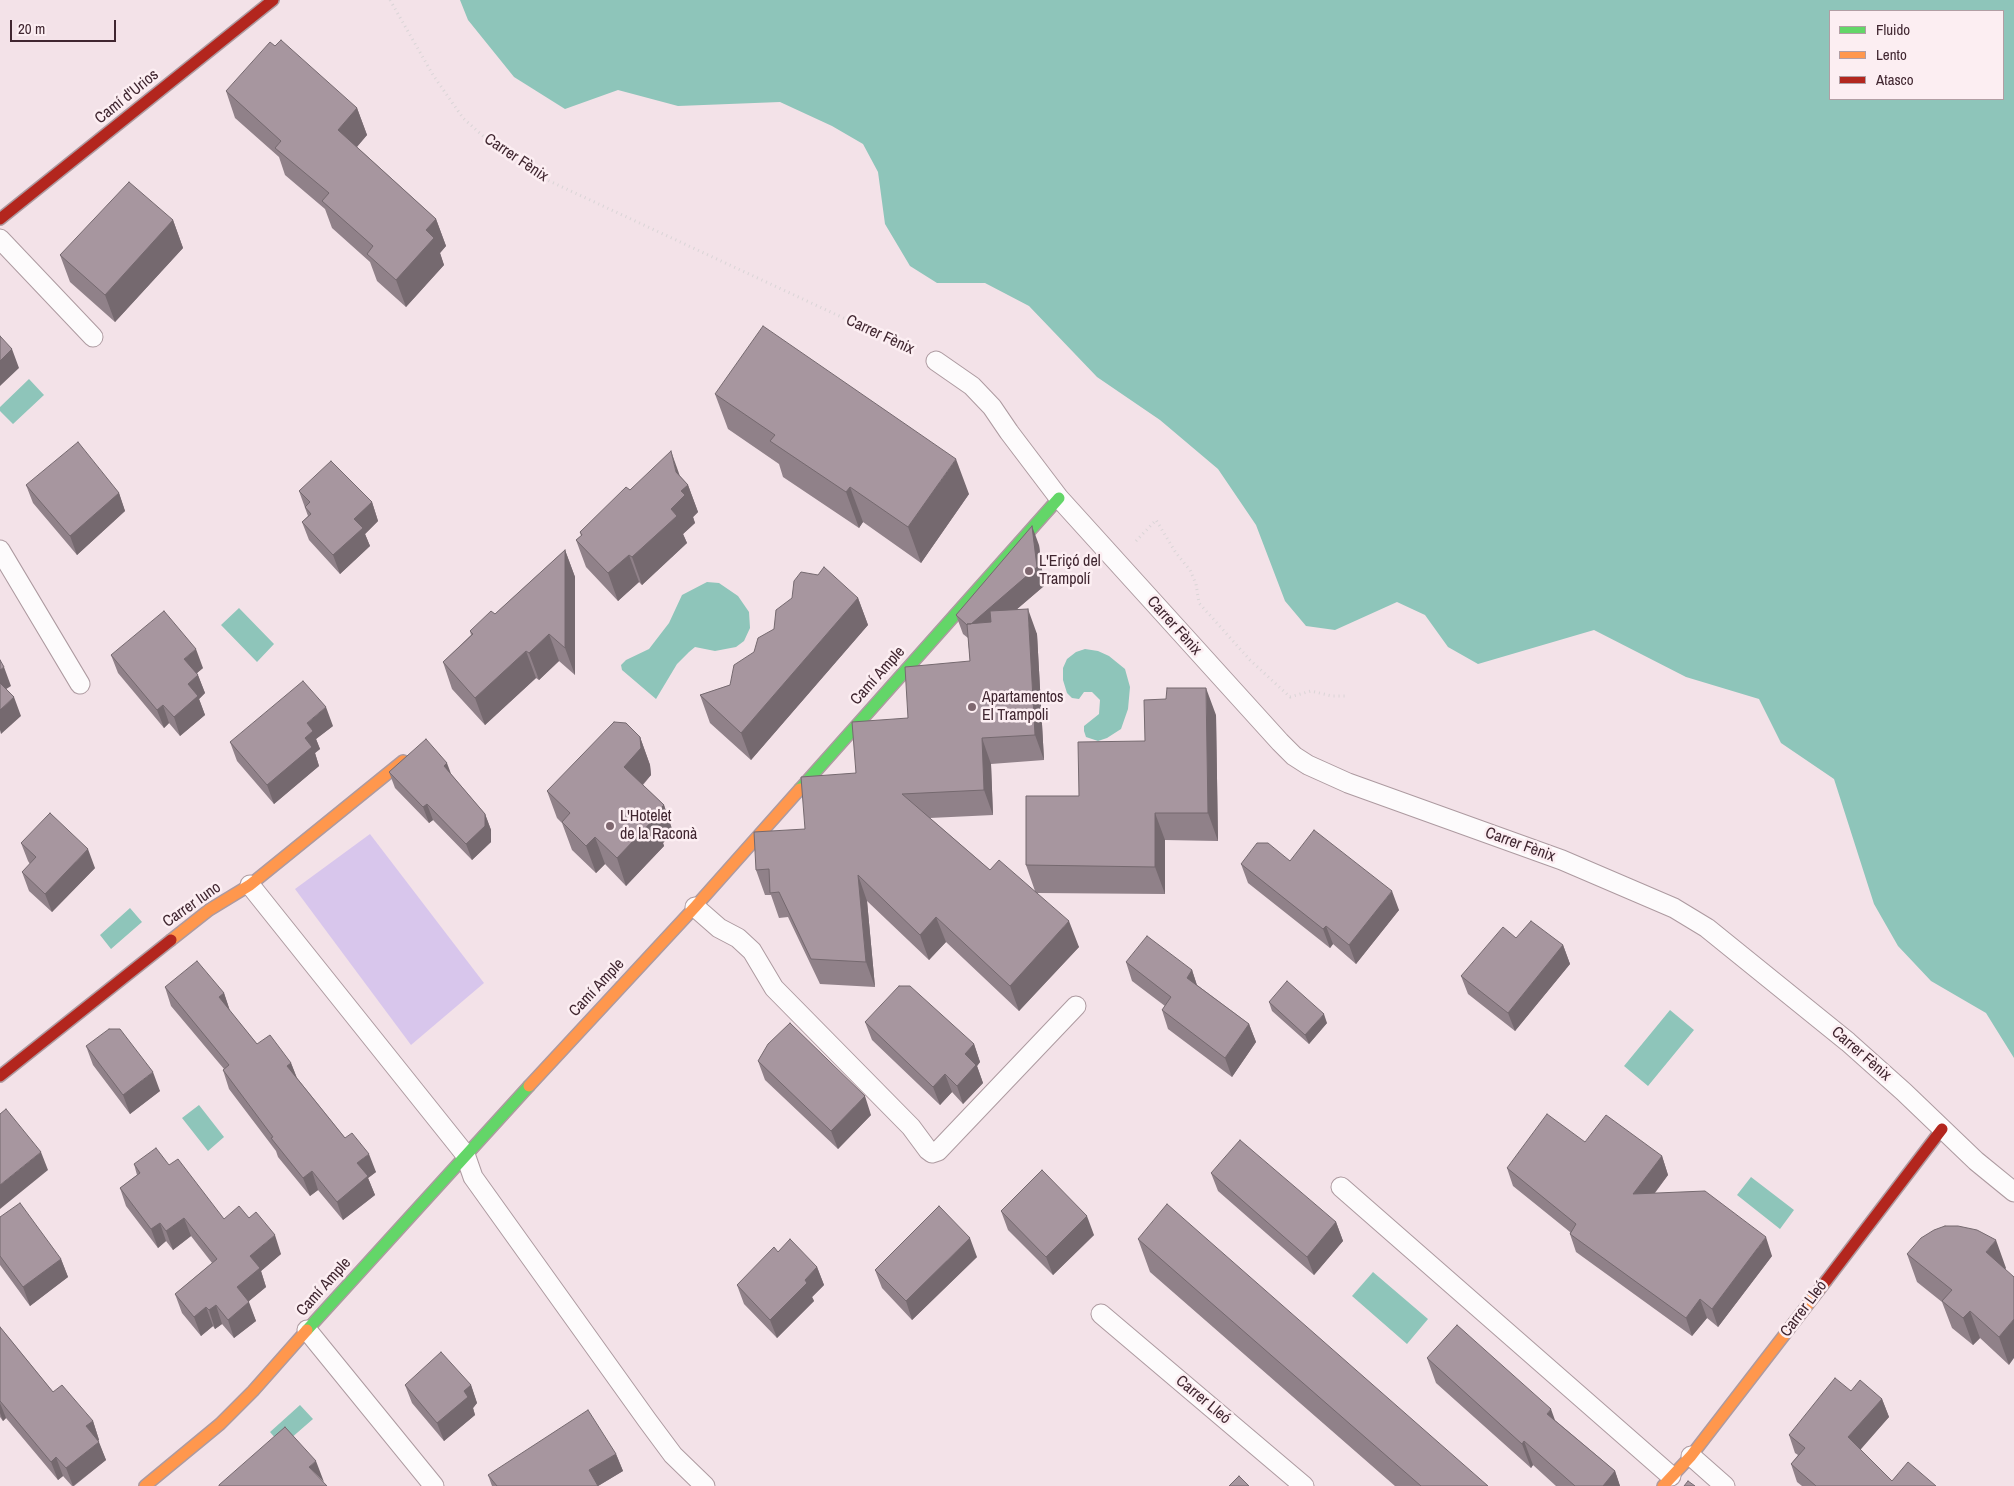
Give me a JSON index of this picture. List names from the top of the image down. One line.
{"streets":{"street":["Camí d'Urios","Camí Ample","Carrer Iuno","Carrer Lleó"],"lane":["Carrer Fènix"]},"crossings":[["Carrer Fènix","Camí Ample"],["Carrer Fènix","Carrer Lleó"]],"places":["L'Eriçó del Trampolí","Apartamentos El Trampoli","L'Hotelet de la Raconà"],"legend":["Fluido","Lento","Atasco"],"scale_bar":"20 m"}
